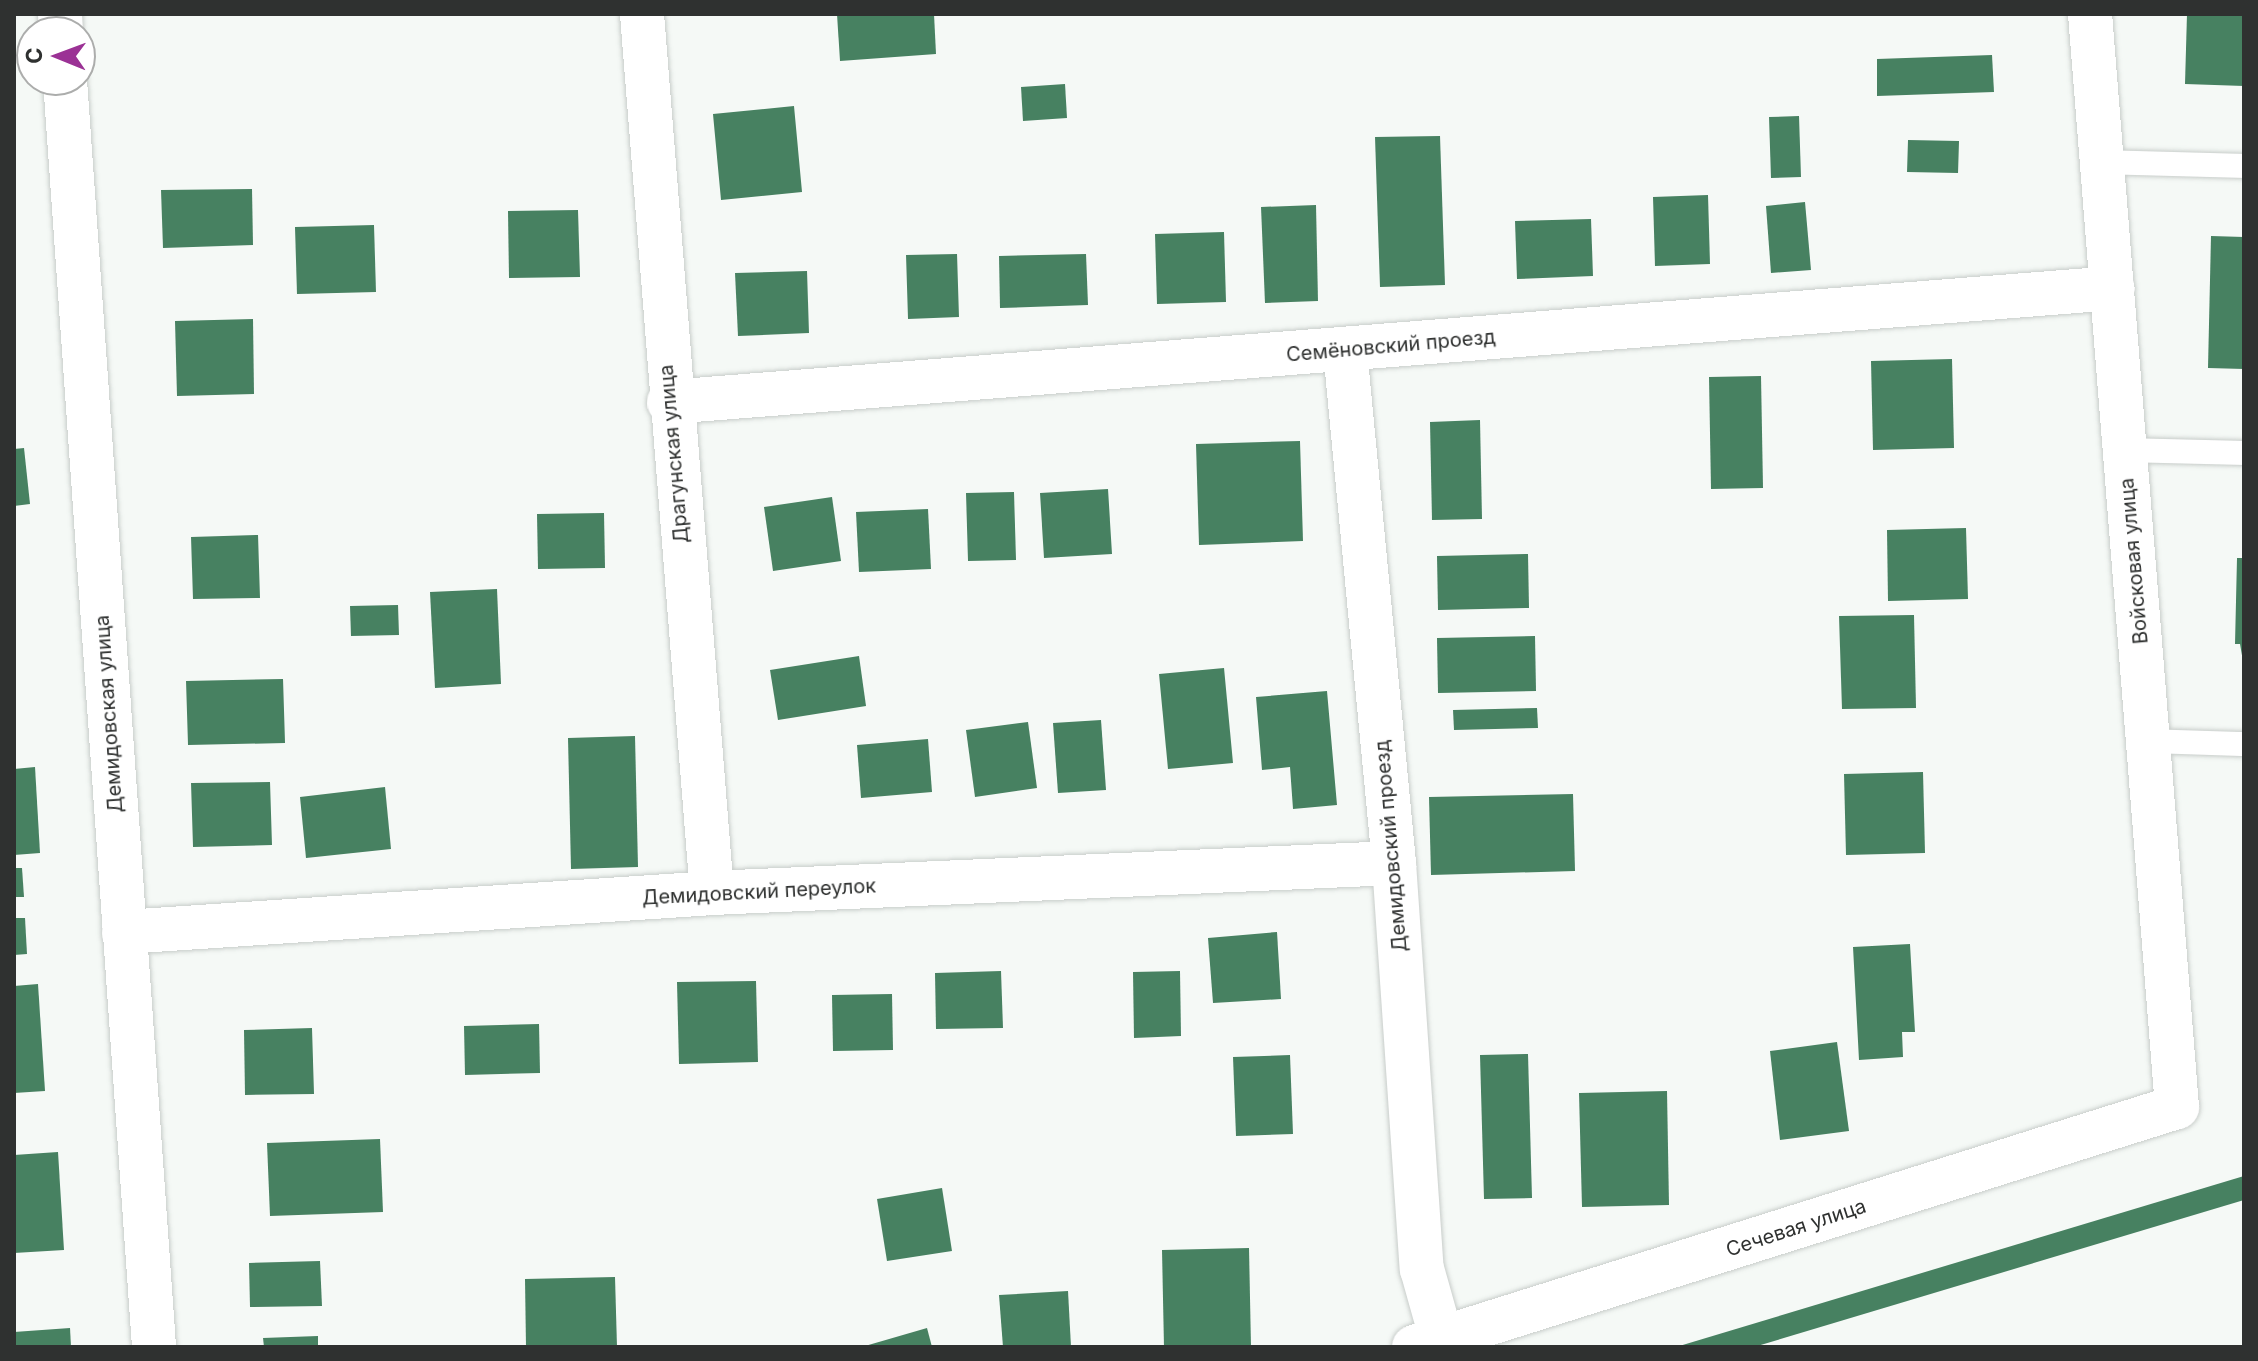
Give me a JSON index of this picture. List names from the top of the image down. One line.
{"streets":{"street":["Семёновский проезд","Драгунская улица","Войсковая улица","Демидовская улица","Демидовский проезд","Демидовский переулок","Сечевая улица"]},"crossings":[["Семёновский проезд","Драгунская улица"],["Семёновский проезд","Войсковая улица"],["Семёновский проезд","Демидовский проезд"],["Драгунская улица","Демидовский переулок"],["Войсковая улица","Сечевая улица"],["Демидовская улица","Демидовский переулок"],["Демидовский проезд","Демидовский переулок"],["Демидовский проезд","Сечевая улица"]],"north":"left"}
